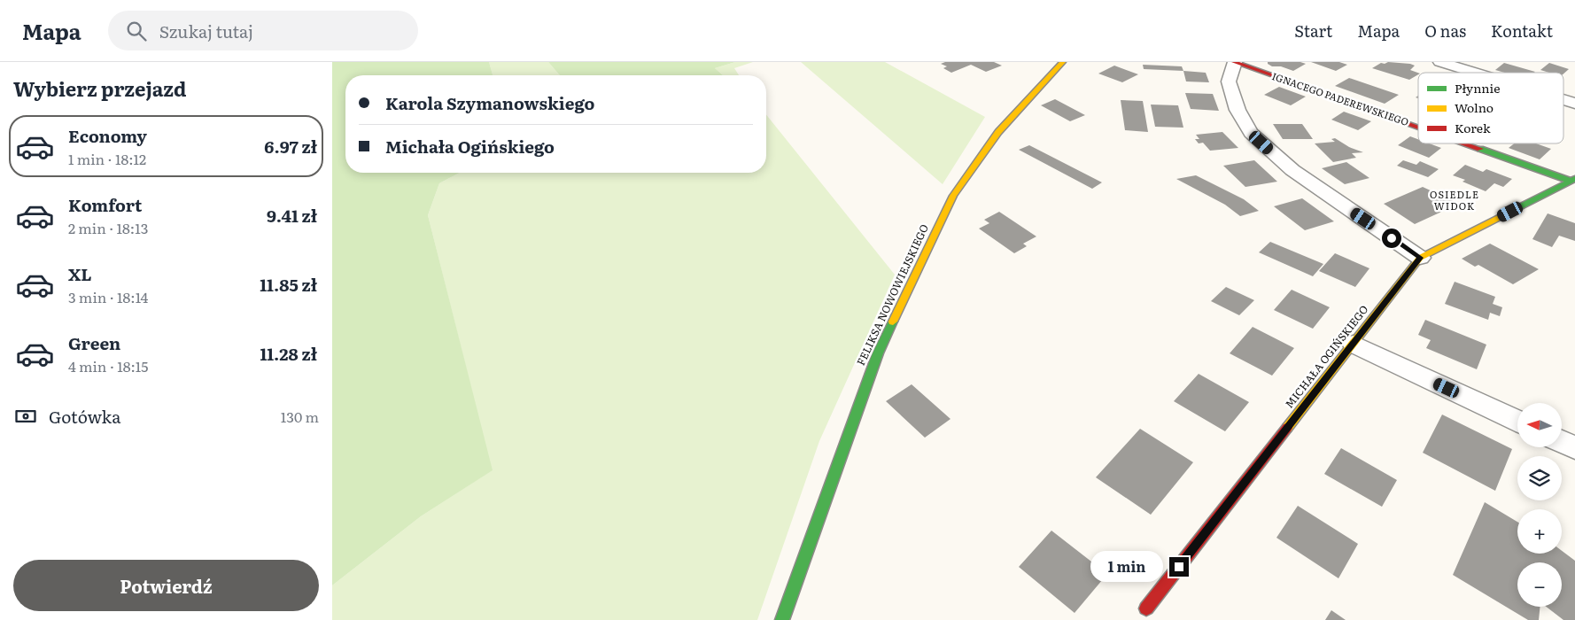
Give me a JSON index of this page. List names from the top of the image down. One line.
{"streets":{"street":["IGNACEGO PADEREWSKIEGO","FELIKSA NOWOWIEJSKIEGO","MICHAŁA OGIŃSKIEGO"]},"crossings":[["IGNACEGO PADEREWSKIEGO","MICHAŁA OGIŃSKIEGO"]],"districts":["OSIEDLE WIDOK"],"legend":["Płynnie","Wolno","Korek"],"north":"left","page":{"header":"Mapa","search":"Szukaj tutaj","nav":["Start","Mapa","O nas","Kontakt"],"heading":"Wybierz przejazd","banner":["Karola Szymanowskiego","Michała Ogińskiego"],"list":[{"name":"Economy","note":"1 min · 18:12","value":"6.97 zł"},{"name":"Komfort","note":"2 min · 18:13","value":"9.41 zł"},{"name":"XL","note":"3 min · 18:14","value":"11.85 zł"},{"name":"Green","note":"4 min · 18:15","value":"11.28 zł"}],"pay":["Gotówka","130 m"],"map_buttons":["+","−"],"buttons":"Potwierdź","bubble":"1 min"}}
